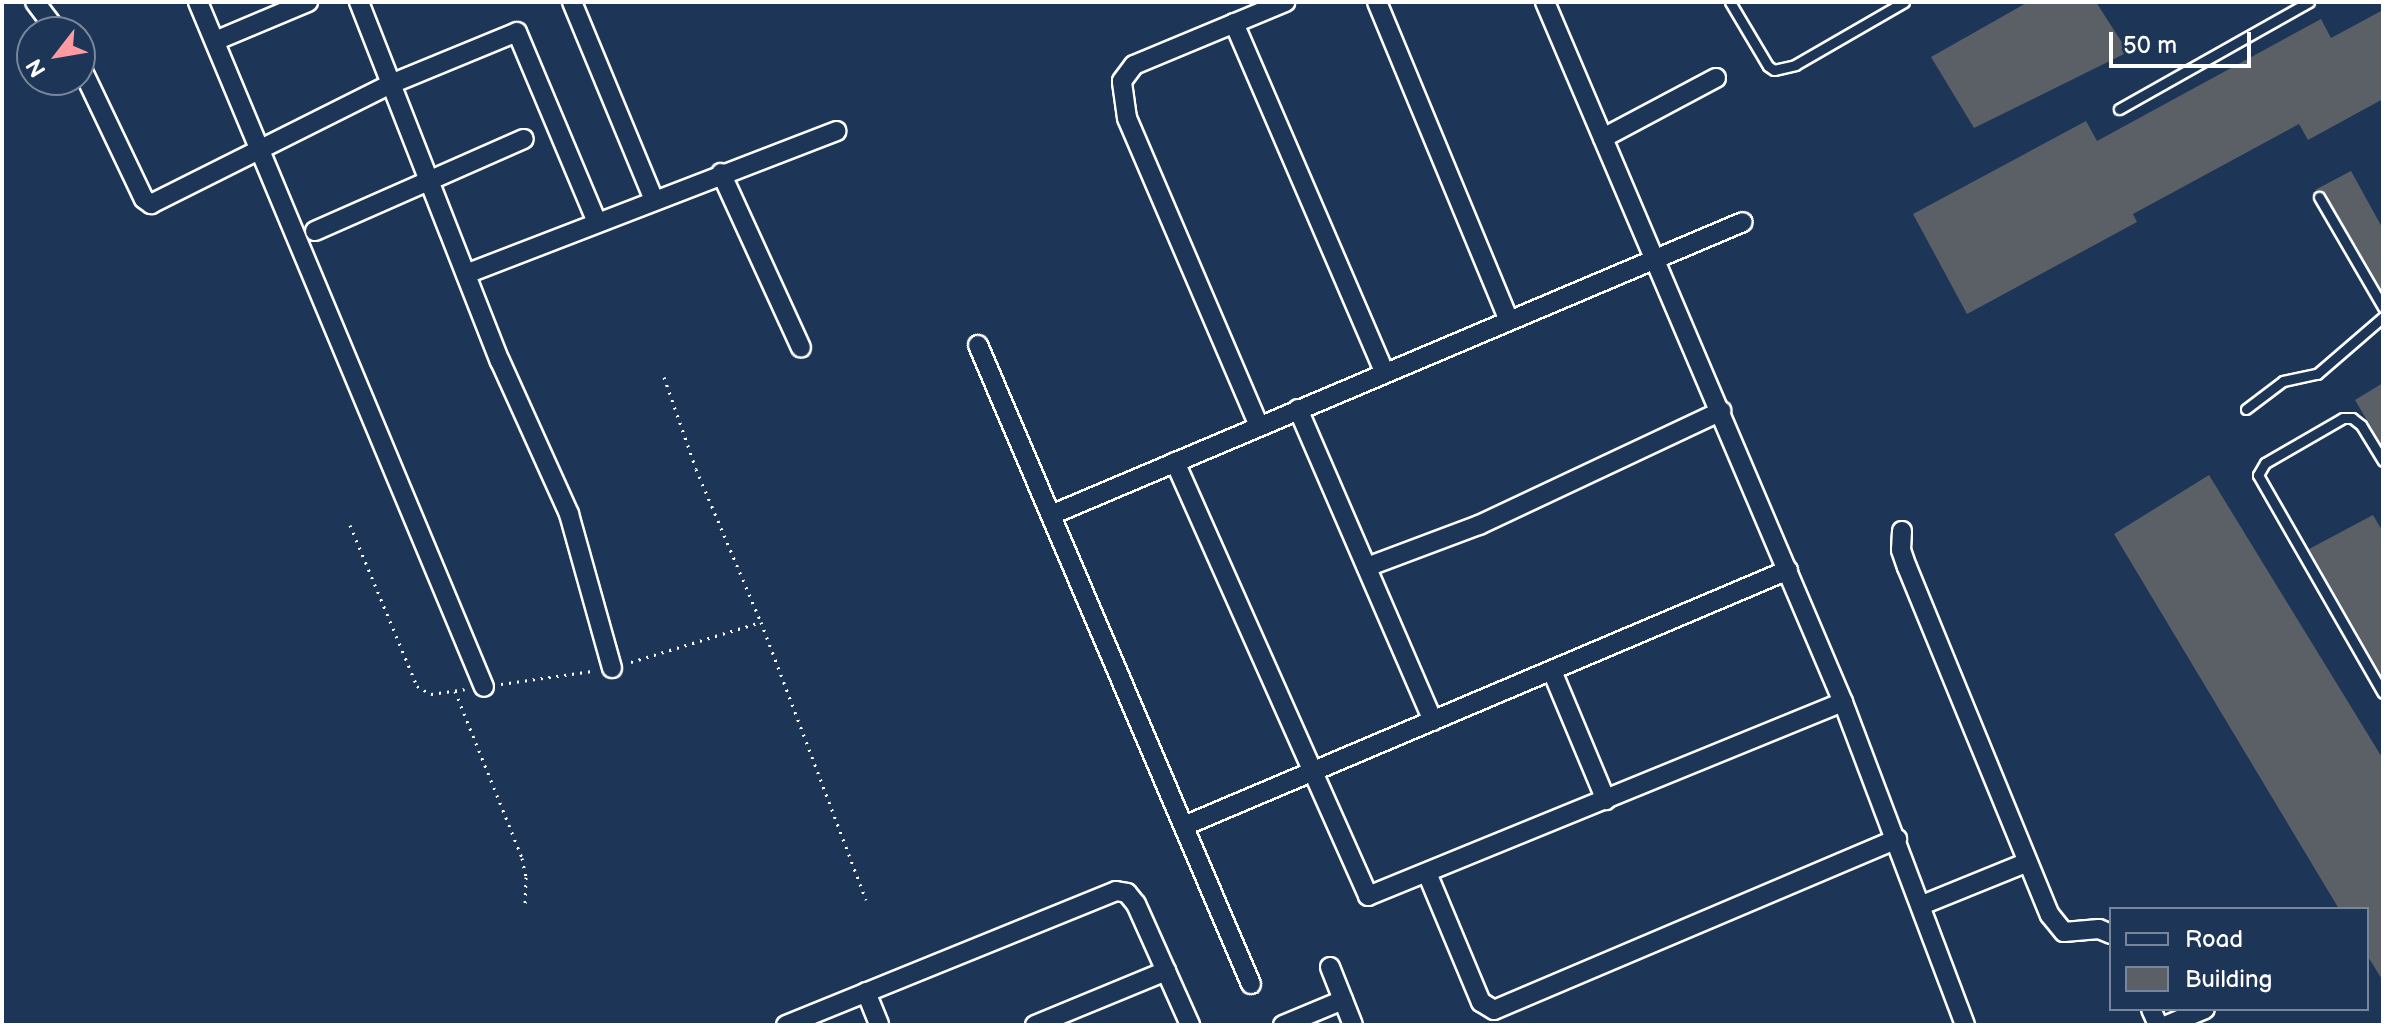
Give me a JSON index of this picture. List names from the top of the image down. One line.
{"legend":["Road","Building"],"scale_bar":"50 m","north":"bottom left"}
